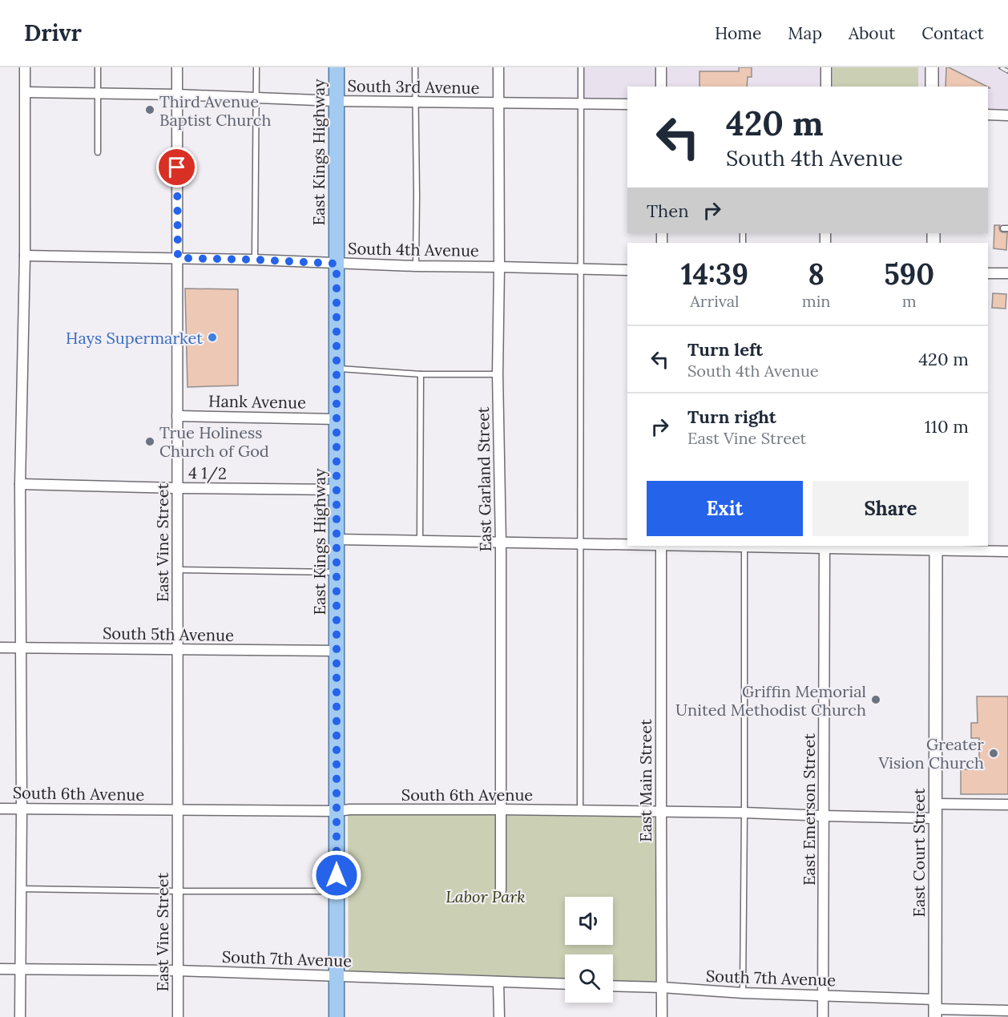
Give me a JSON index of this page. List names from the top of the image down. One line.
{"streets":{"main road":["East Kings Highway"],"street":["South 3rd Avenue","South 4th Avenue","Hank Avenue","4 1/2","East Garland Street","East Vine Street","South 5th Avenue","East Main Street","South 6th Avenue","East Emerson Street","East Court Street","South 7th Avenue"]},"crossings":[["South 3rd Avenue","East Kings Highway"],["South 3rd Avenue","East Garland Street"],["South 3rd Avenue","East Vine Street"],["East Kings Highway","South 4th Avenue"],["East Kings Highway","Hank Avenue"],["East Kings Highway","4 1/2"],["East Kings Highway","South 5th Avenue"],["East Kings Highway","South 6th Avenue"],["East Kings Highway","South 7th Avenue"],["South 4th Avenue","East Garland Street"],["South 4th Avenue","East Vine Street"],["Hank Avenue","East Vine Street"],["4 1/2","East Vine Street"],["East Garland Street","South 6th Avenue"],["East Vine Street","South 5th Avenue"],["East Vine Street","South 6th Avenue"],["East Vine Street","South 7th Avenue"],["East Main Street","South 6th Avenue"],["East Main Street","South 7th Avenue"],["South 6th Avenue","East Emerson Street"],["South 6th Avenue","East Court Street"],["East Emerson Street","South 7th Avenue"],["East Court Street","South 7th Avenue"]],"parks":["Labor Park"],"places":["Third Avenue Baptist Church","Hays Supermarket","True Holiness Church of God","Griffin Memorial United Methodist Church","Greater Vision Church"],"page":{"header":"Drivr","nav":["Home","Map","About","Contact"],"turn":["420 m","South 4th Avenue"],"then":"Then","eta":["14:39","Arrival","8","min","590","m"],"list":[{"name":"Turn left","note":"South 4th Avenue","value":"420 m"},{"name":"Turn right","note":"East Vine Street","value":"110 m"}],"buttons":["Exit","Share"]}}
